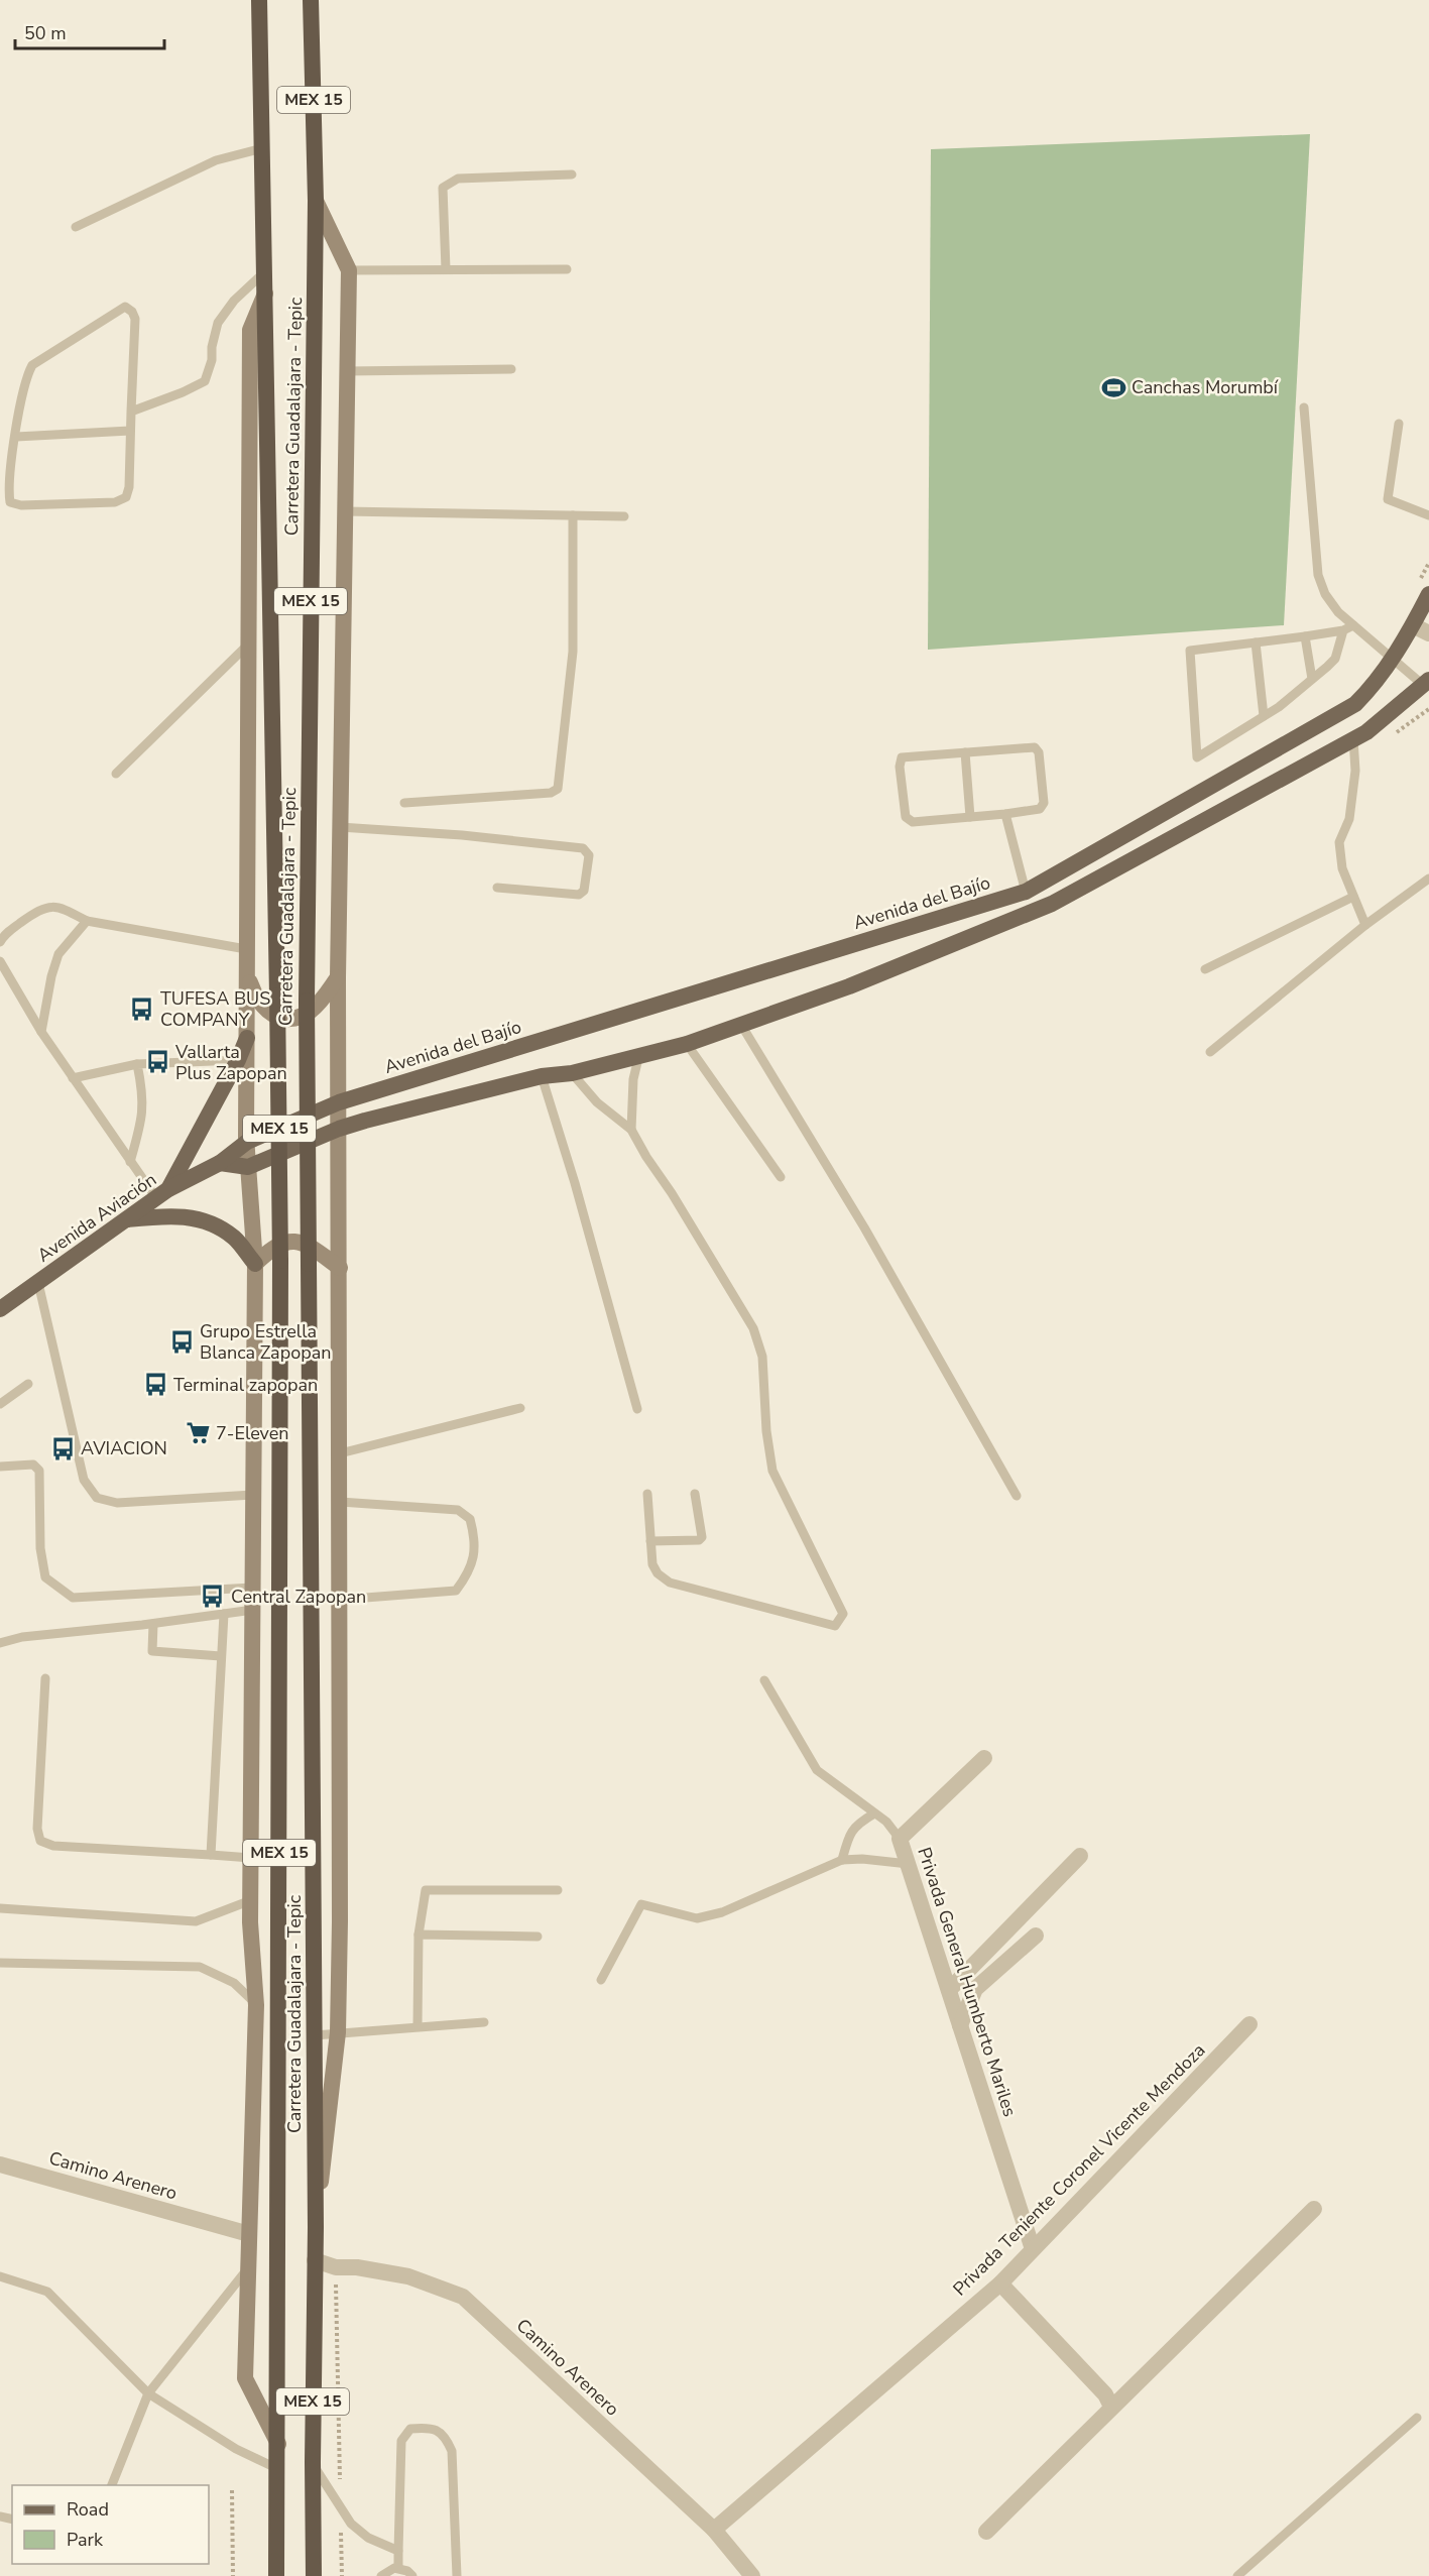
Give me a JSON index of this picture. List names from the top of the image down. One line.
{"streets":{"highway":["MEX 15","Carretera Guadalajara - Tepic"],"main road":["Avenida del Bajío","Avenida Aviación"],"street":["Privada General Humberto Mariles","Privada Teniente Coronel Vicente Mendoza","Camino Arenero"]},"crossings":[["Carretera Guadalajara - Tepic","Camino Arenero"],["Avenida del Bajío","Avenida Aviación"],["Privada General Humberto Mariles","Privada Teniente Coronel Vicente Mendoza"],["Privada Teniente Coronel Vicente Mendoza","Camino Arenero"]],"places":{"sports":["Canchas Morumbí"],"bus stop":["TUFESA BUS COMPANY","Vallarta Plus Zapopan","Grupo Estrella Blanca Zapopan","Terminal zapopan","AVIACION","Central Zapopan"],"supermarket":["7-Eleven"]},"legend":["Road","Park"],"scale_bar":"50 m"}
